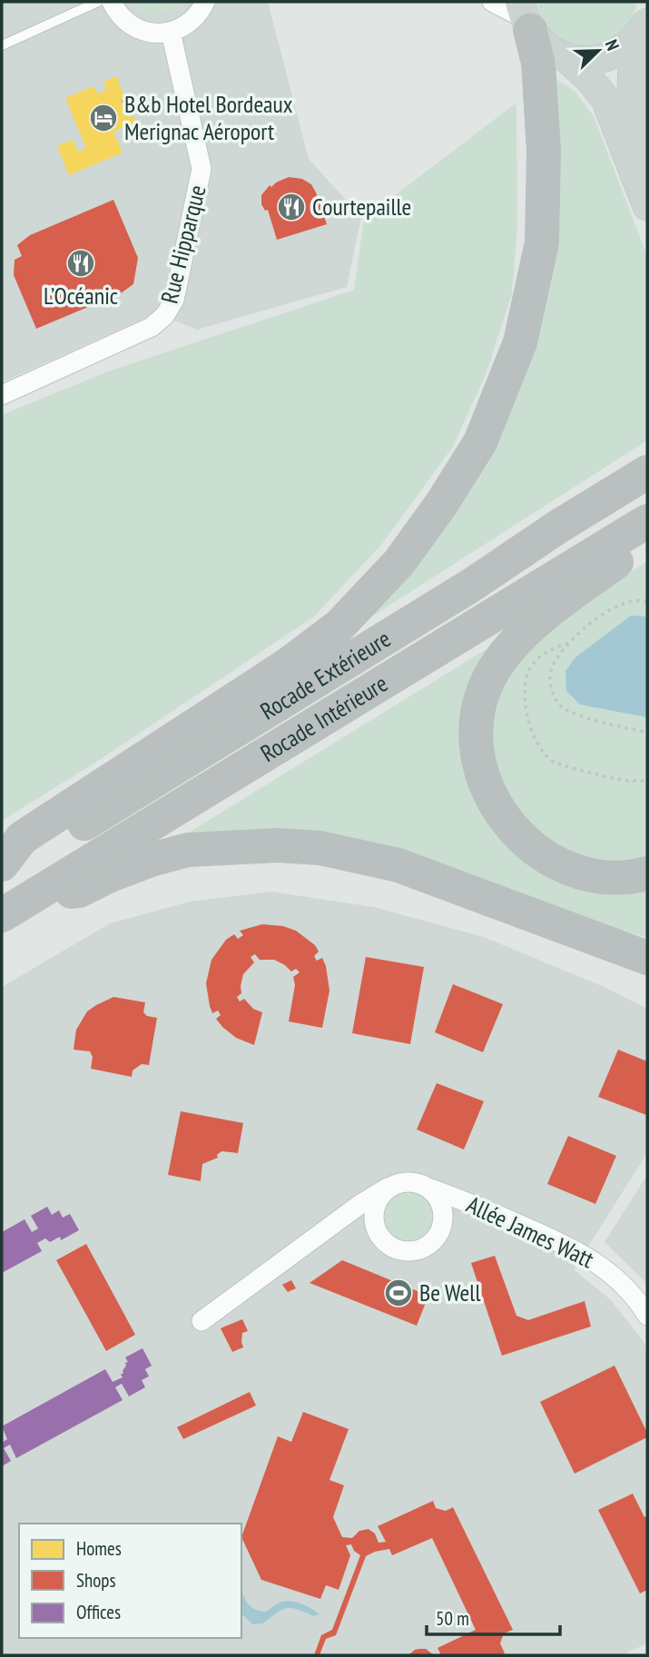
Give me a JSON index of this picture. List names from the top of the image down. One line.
{"streets":{"highway":["Rocade Extérieure","Rocade Intérieure"],"street":["Rue Hipparque","Allée James Watt"]},"places":{"hotel":["B&b Hotel Bordeaux Merignac Aéroport"],"restaurant":["Courtepaille","L’Océanic"],"sports":["Be Well"]},"legend":["Homes","Shops","Offices"],"scale_bar":"50 m","north":"top right"}
